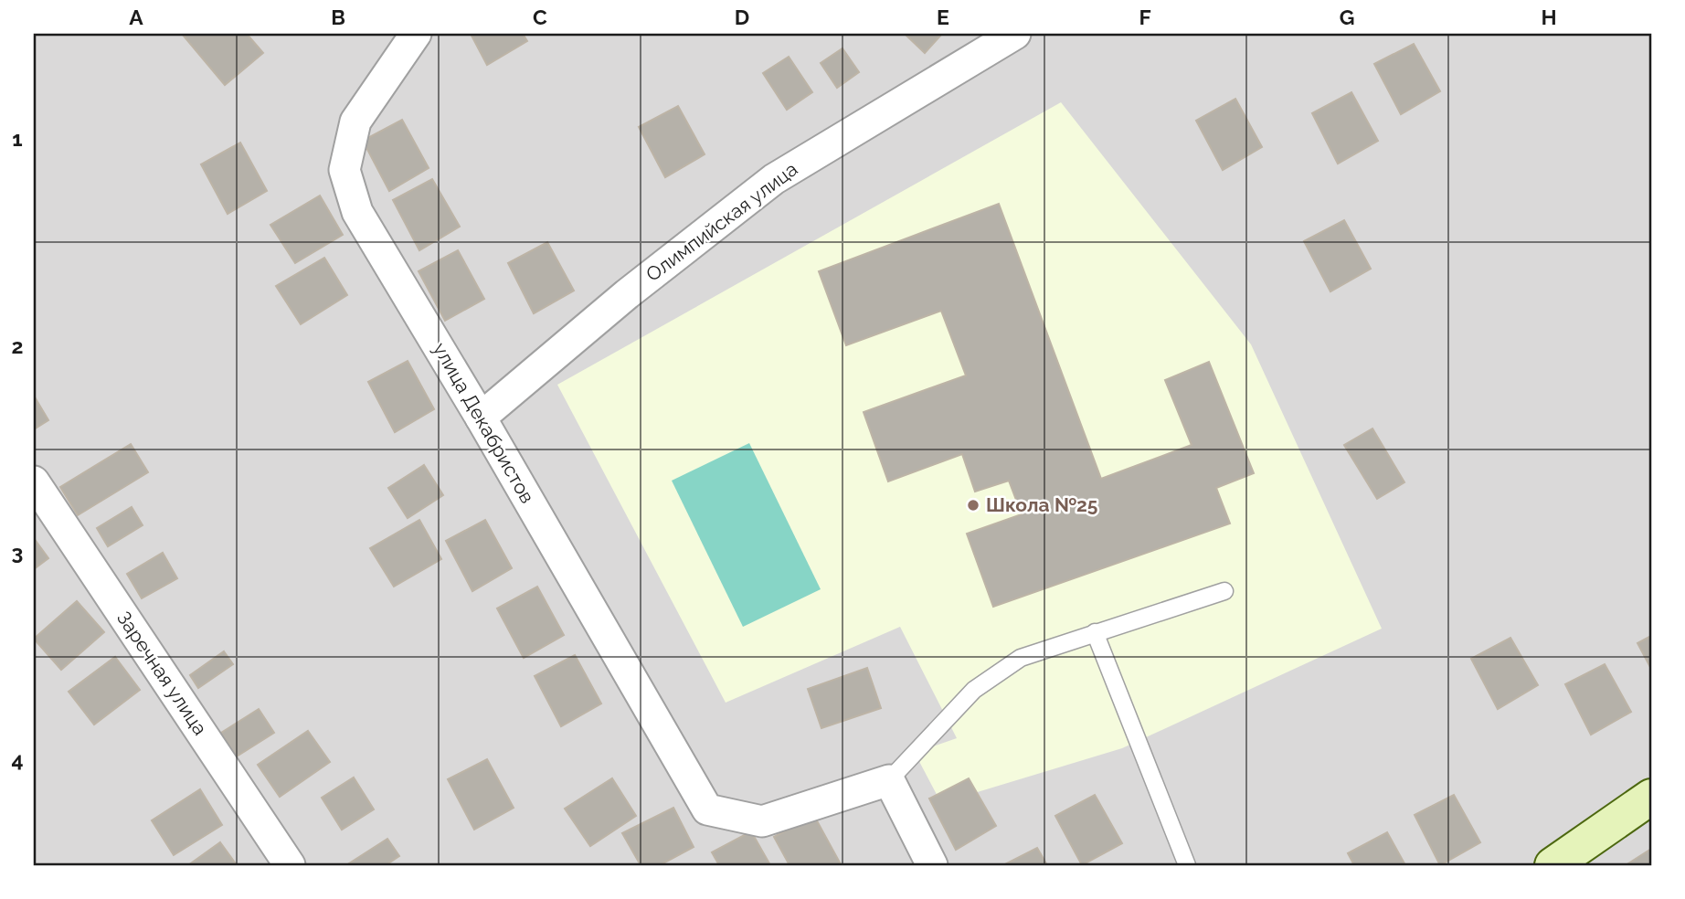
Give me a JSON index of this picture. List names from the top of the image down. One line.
{"streets":{"street":["Олимпийская улица","улица Декабристов","Заречная улица"]},"crossings":[["Олимпийская улица","улица Декабристов"]],"places":["Школа №25"],"grid":{"columns":["A","B","C","D","E","F","G","H"],"rows":["1","2","3","4"]}}
